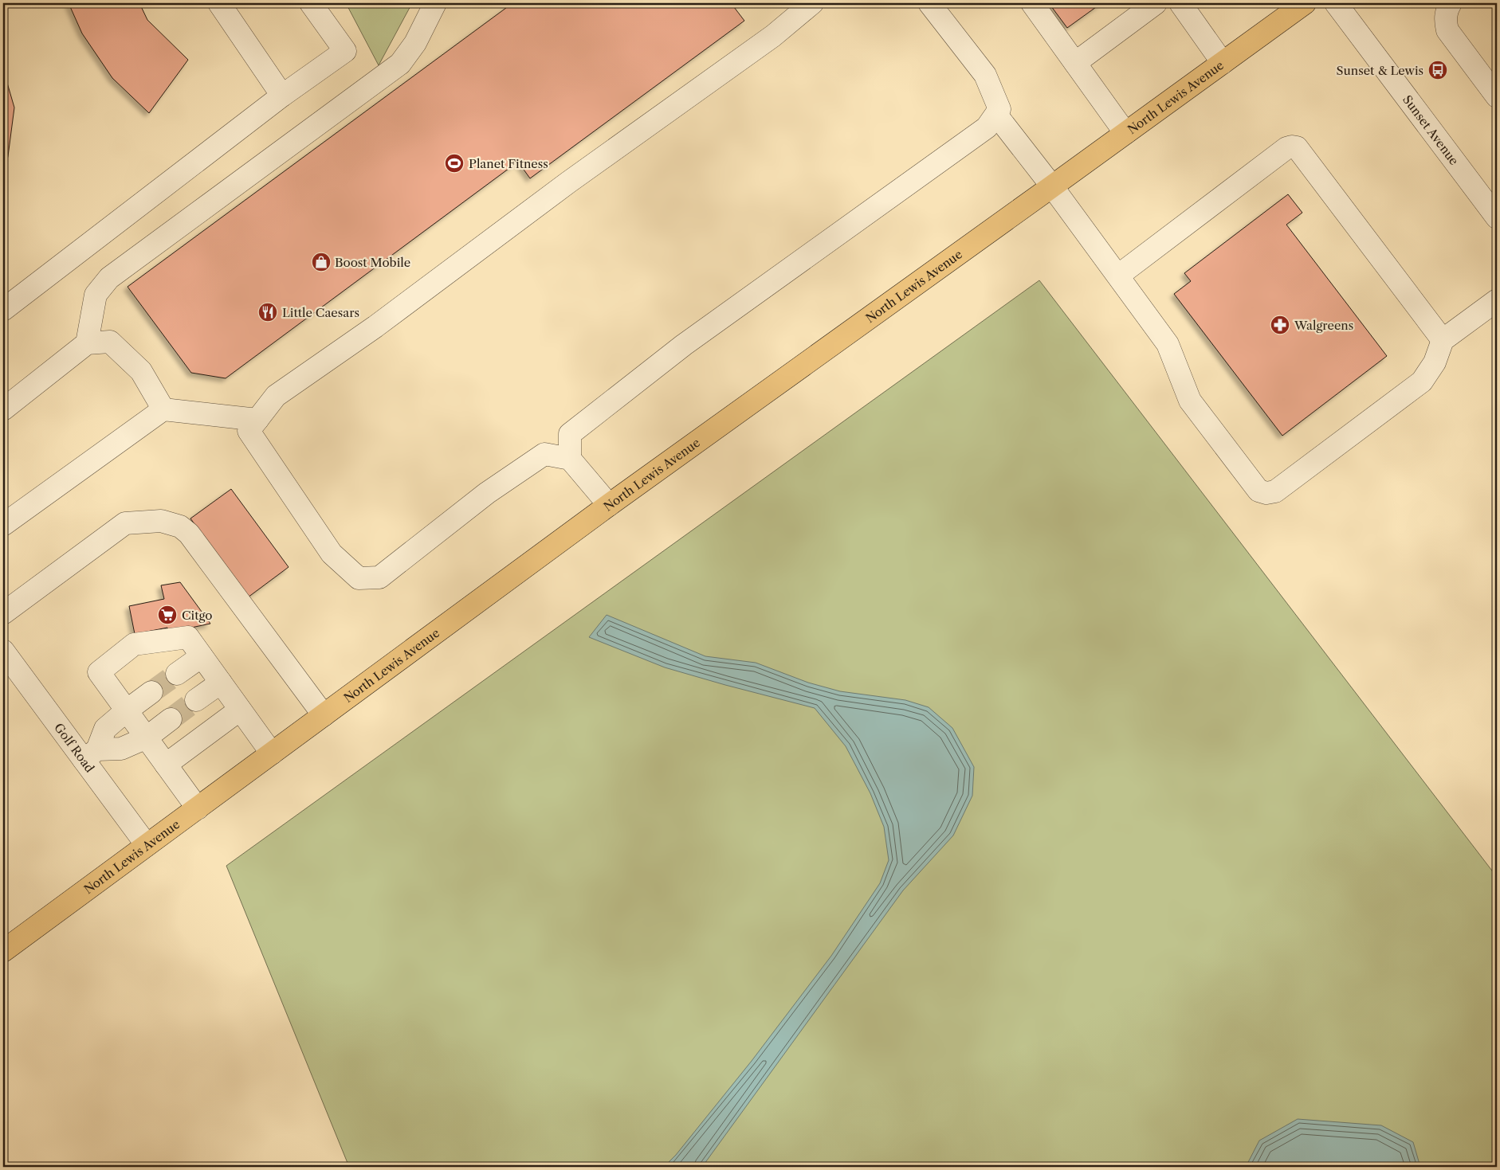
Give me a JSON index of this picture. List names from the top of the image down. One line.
{"streets":{"main road":["North Lewis Avenue"],"street":["Sunset Avenue","Golf Road"]},"crossings":[["North Lewis Avenue","Golf Road"]],"places":{"bus stop":["Sunset & Lewis"],"sports":["Planet Fitness"],"shop":["Boost Mobile"],"restaurant":["Little Caesars"],"pharmacy":["Walgreens"],"supermarket":["Citgo"]}}
